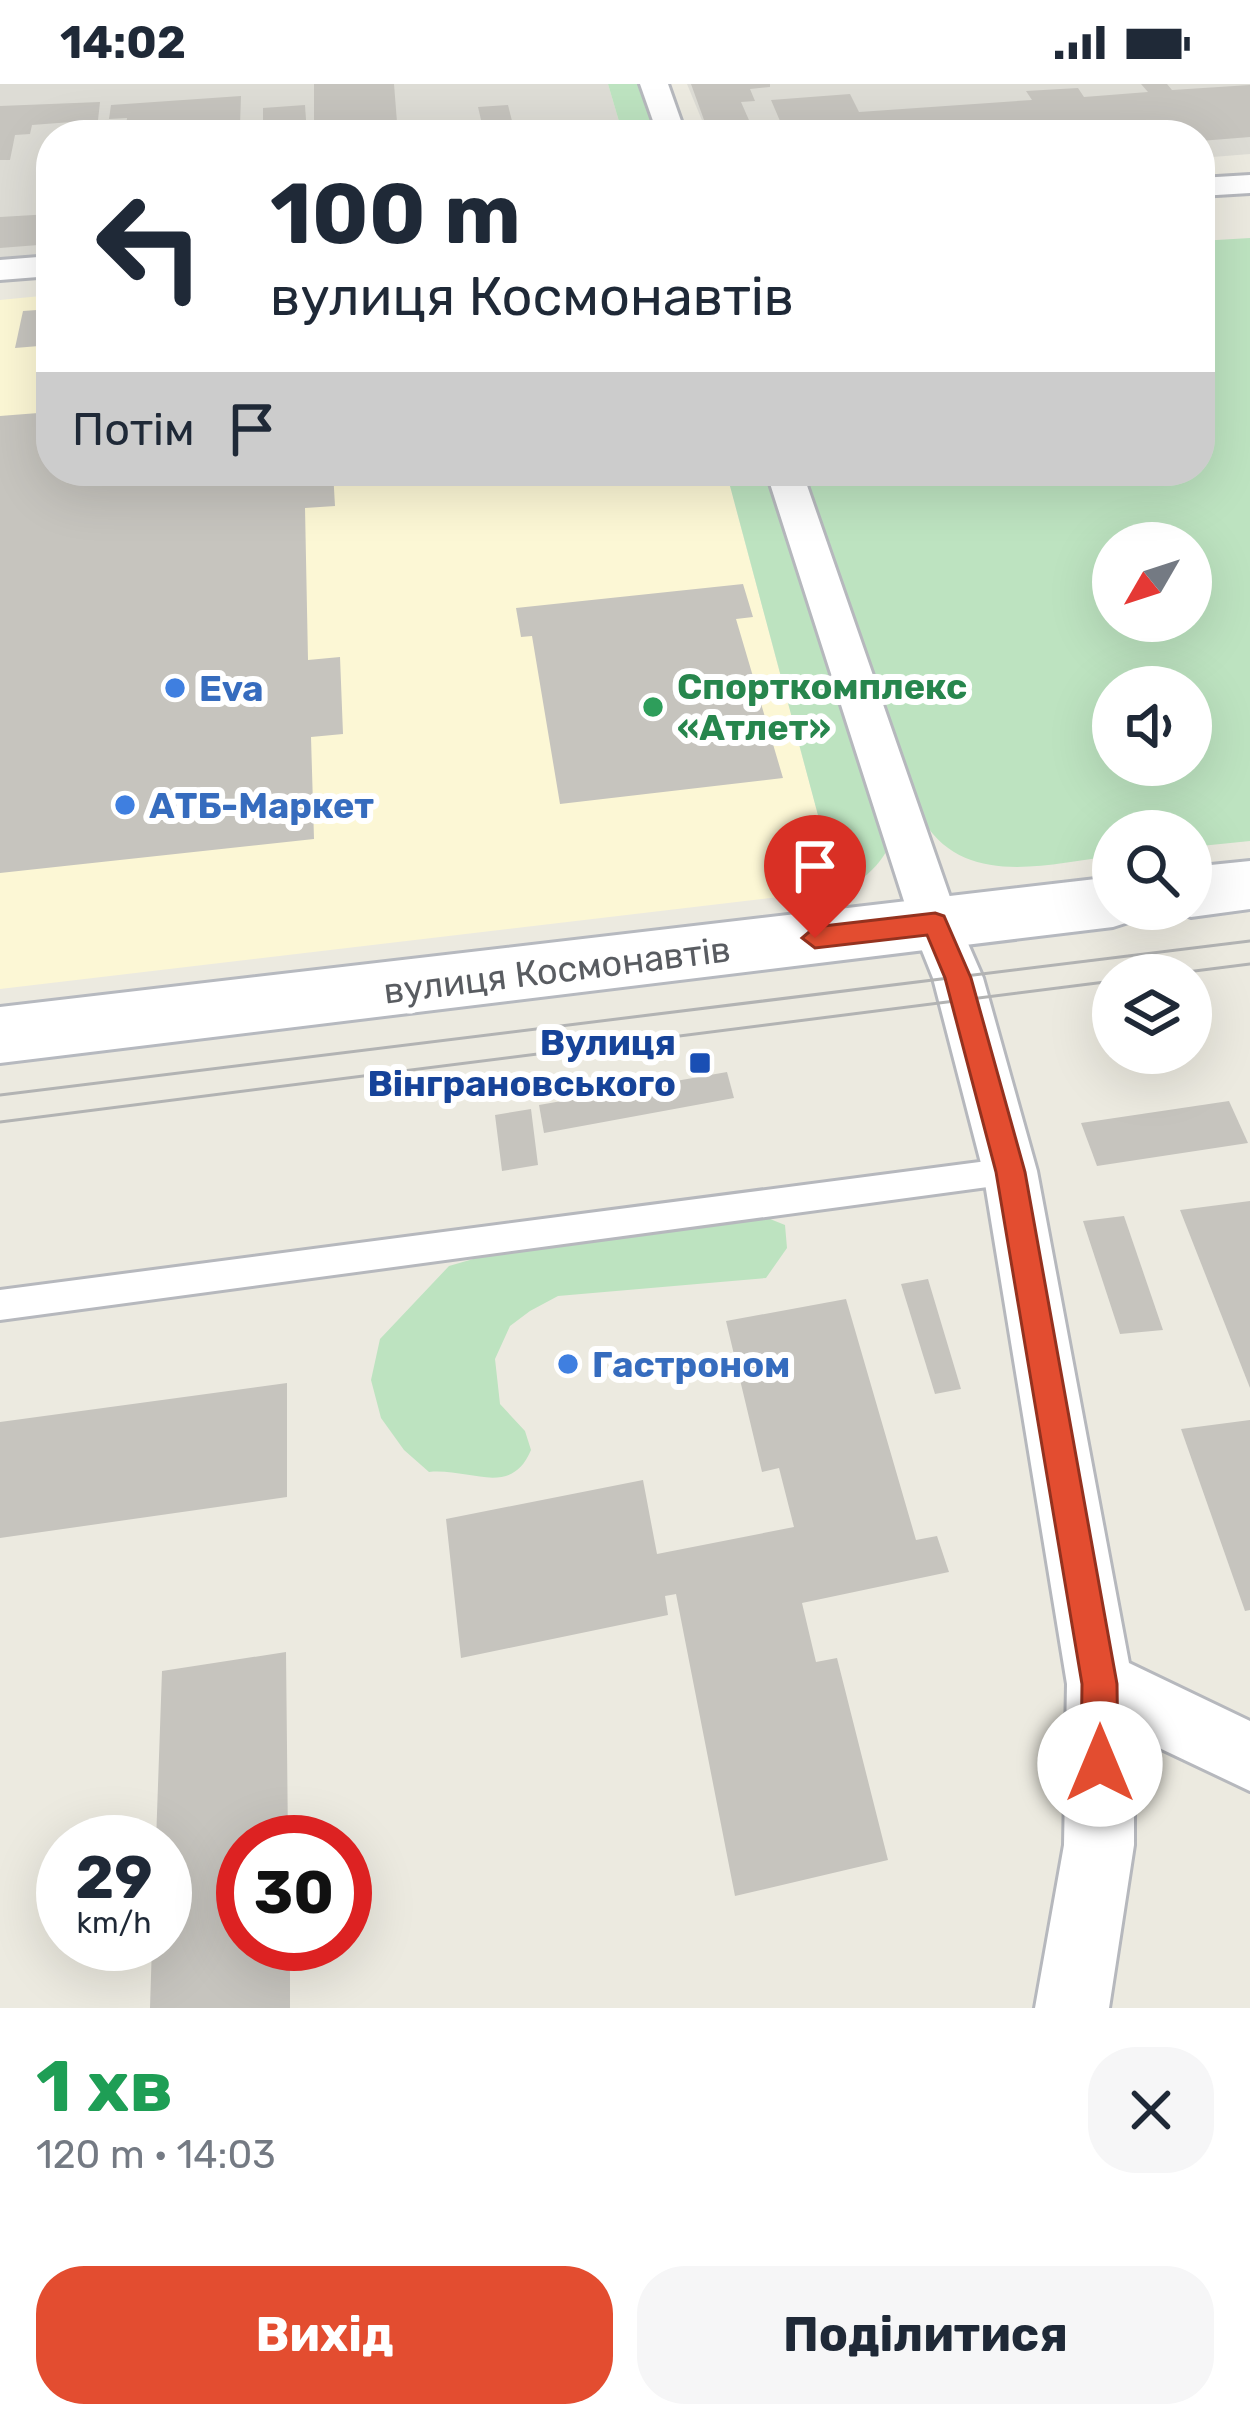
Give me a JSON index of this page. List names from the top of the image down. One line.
{"streets":{"main road":["вулиця Космонавтів"]},"places":{"other":["Eva","Спорткомплекс «Атлет»","АТБ-Маркет","Гастроном"],"transit":["Вулиця Вінграновського"]},"north":"bottom left","page":{"status":"14:02","turn":["100 m","вулиця Космонавтів"],"then":"Потім","speed":"29 km/h","limit":"30","heading":["1 хв","120 m · 14:03"],"buttons":["Вихід","Поділитися"]}}
